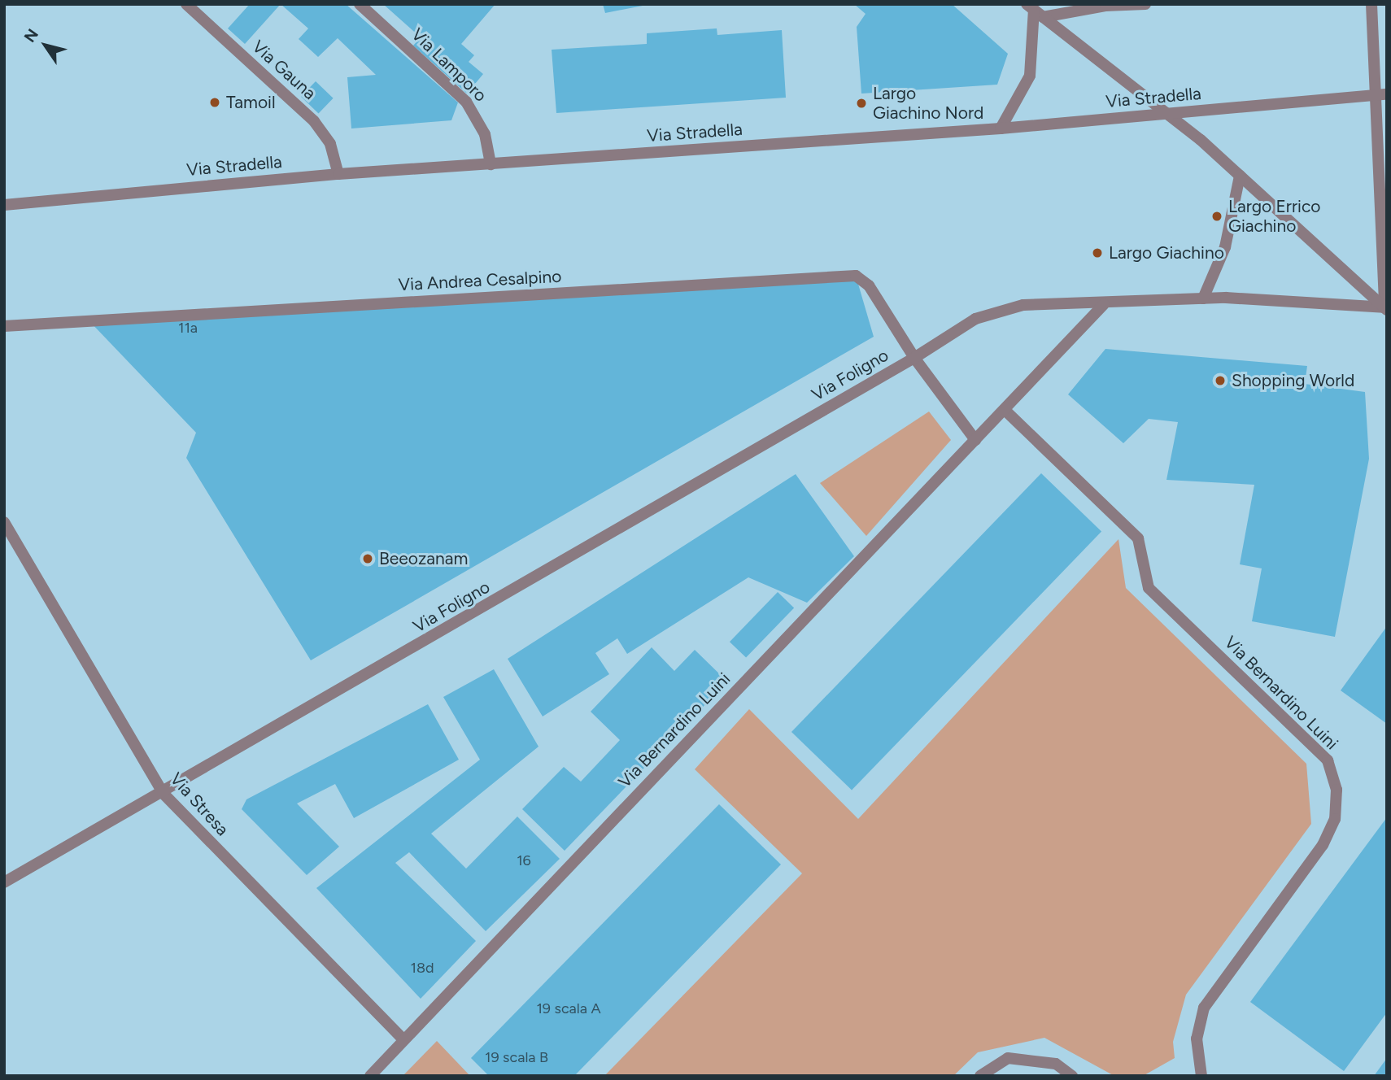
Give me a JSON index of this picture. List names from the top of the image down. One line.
{"streets":{"street":["Via Lamporo","Via Gauna","Via Stradella","Via Andrea Cesalpino","Via Foligno","Via Bernardino Luini","Via Stresa"]},"crossings":[["Via Lamporo","Via Stradella"],["Via Gauna","Via Stradella"],["Via Andrea Cesalpino","Via Foligno"],["Via Andrea Cesalpino","Via Bernardino Luini"],["Via Foligno","Via Stresa"],["Via Bernardino Luini","Via Stresa"]],"places":["Tamoil","Largo Giachino Nord","Largo Errico Giachino","Largo Giachino","Shopping World","Beeozanam"],"house_numbers":["11a","16","18d","19 scala A","19 scala B"],"north":"top left"}
